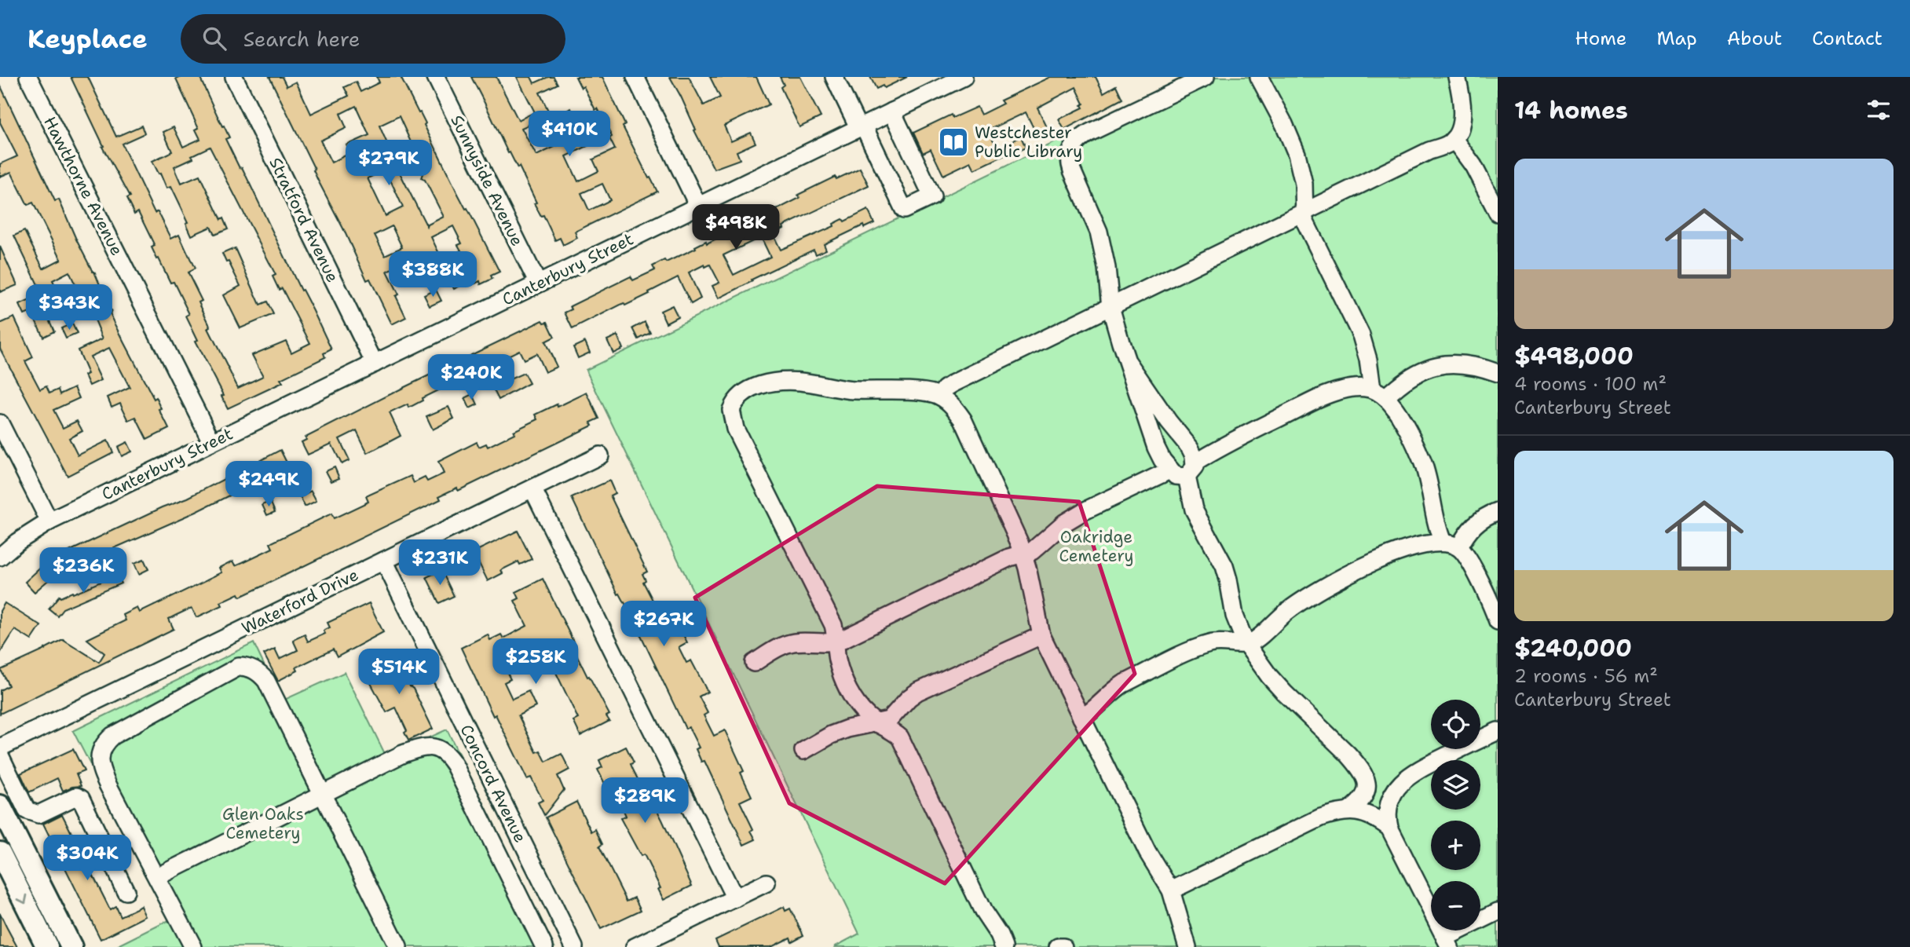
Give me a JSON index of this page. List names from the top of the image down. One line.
{"streets":{"street":["Sunnyside Avenue","Hawthorne Avenue","Stratford Avenue","Canterbury Street","Waterford Drive","Concord Avenue"]},"crossings":[["Sunnyside Avenue","Canterbury Street"],["Hawthorne Avenue","Canterbury Street"],["Stratford Avenue","Canterbury Street"],["Waterford Drive","Concord Avenue"]],"parks":["Oakridge Cemetery","Glen Oaks Cemetery"],"places":{"library":["Westchester Public Library"]},"page":{"header":"Keyplace","search":"Search here","nav":["Home","Map","About","Contact"],"heading":"14 homes","price":["$410K","$279K","$498K","$388K","$343K","$240K","$249K","$231K","$236K","$267K","$258K","$514K","$289K","$304K"],"list":[{"name":"$498,000","note":"4 rooms · 100 m² · Canterbury Street"},{"name":"$240,000","note":"2 rooms · 56 m² · Canterbury Street"}],"map_buttons":["+","−"]}}
